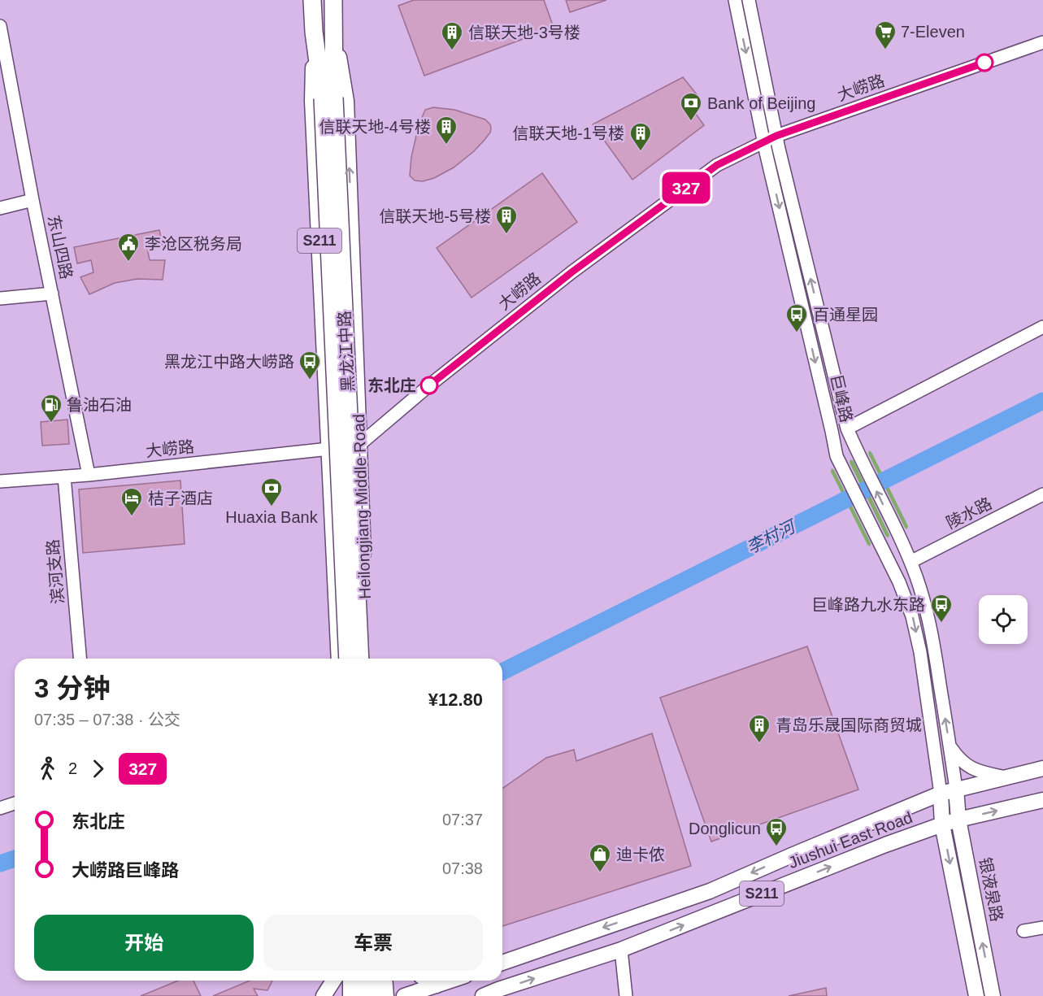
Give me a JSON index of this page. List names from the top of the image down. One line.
{"streets":{"highway":["S211","黑龙江中路","Heilongjiang Middle Road"],"main road":["Jiushui East Road","银液泉路"],"street":["大崂路","东山四路","巨峰路","陵水路","滨河支路"]},"crossings":[["大崂路","东山四路"],["大崂路","巨峰路"],["大崂路","Heilongjiang Middle Road"],["大崂路","滨河支路"],["巨峰路","陵水路"],["巨峰路","Jiushui East Road"],["巨峰路","银液泉路"],["Jiushui East Road","银液泉路"]],"water":["李村河"],"places":{"supermarket":["7-Eleven"],"building":["信联天地-3号楼","信联天地-4号楼","信联天地-1号楼","信联天地-5号楼","青岛乐晟国际商贸城"],"bank":["Bank of Beijing","Huaxia Bank"],"public building":["李沧区税务局"],"bus stop":["百通星园","黑龙江中路大崂路","巨峰路九水东路","Donglicun"],"other":["东北庄"],"fuel station":["鲁油石油"],"hotel":["桔子酒店"],"shop":["迪卡侬"]},"lines":["bus line 327"],"page":{"on_map":"327","heading":["3 分钟","07:35 – 07:38 · 公交","¥12.80"],"legs":["2","327"],"list":[{"name":"东北庄","value":"07:37"},{"name":"大崂路巨峰路","value":"07:38"}],"buttons":["开始","车票"]}}
